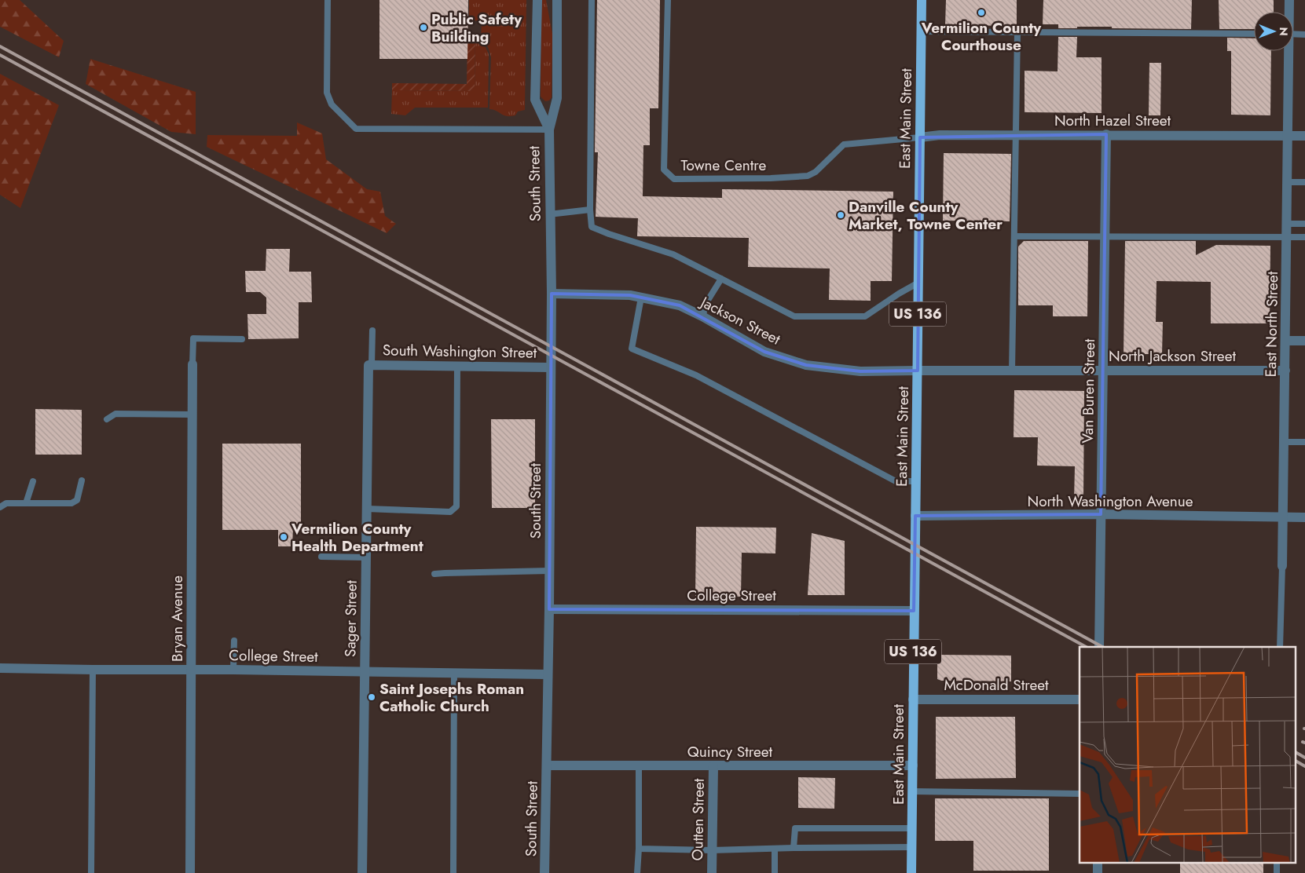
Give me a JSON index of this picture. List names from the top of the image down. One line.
{"streets":{"main road":["East Main Street","US 136"],"street":["North Hazel Street","South Street","Jackson Street","East North Street","South Washington Street","North Jackson Street","Van Buren Street","North Washington Avenue","College Street","Bryan Avenue","Sager Street","McDonald Street","Quincy Street","Outten Street"],"lane":["Towne Centre"]},"crossings":[["East Main Street","North Hazel Street"],["East Main Street","Towne Centre"],["East Main Street","Jackson Street"],["East Main Street","North Jackson Street"],["East Main Street","North Washington Avenue"],["East Main Street","College Street"],["East Main Street","McDonald Street"],["East Main Street","Quincy Street"],["North Hazel Street","Towne Centre"],["North Hazel Street","East North Street"],["North Hazel Street","Van Buren Street"],["South Street","Jackson Street"],["South Street","South Washington Street"],["South Street","College Street"],["South Street","Quincy Street"],["Jackson Street","North Jackson Street"],["East North Street","North Jackson Street"],["East North Street","North Washington Avenue"],["South Washington Street","Sager Street"],["North Jackson Street","Van Buren Street"],["Van Buren Street","North Washington Avenue"],["College Street","Bryan Avenue"],["College Street","Sager Street"],["Quincy Street","Outten Street"]],"places":["Vermilion County Courthouse","Public Safety Building","Danville County Market, Towne Center","Vermilion County Health Department","Saint Josephs Roman Catholic Church"],"north":"right"}
